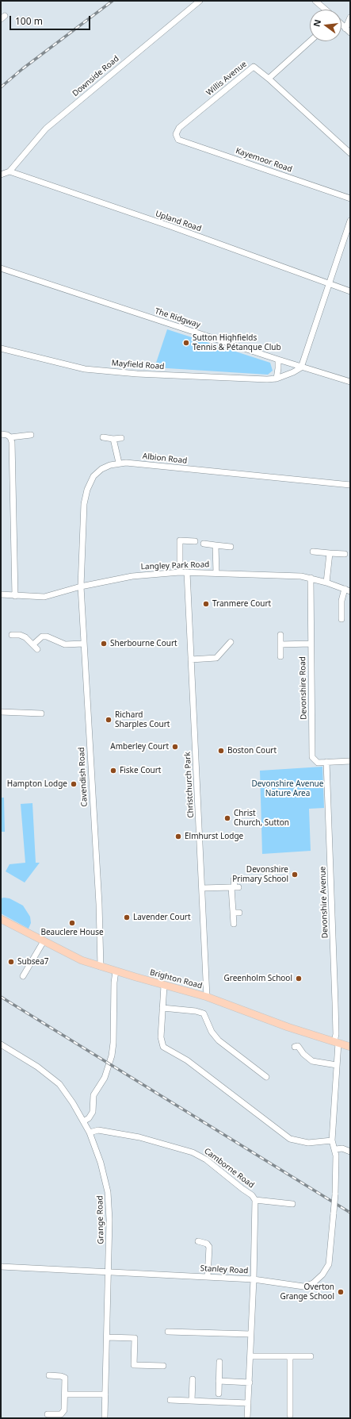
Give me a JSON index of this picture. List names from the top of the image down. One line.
{"streets":{"main road":["Brighton Road"],"street":["Downside Road","Willis Avenue","Kayemoor Road","Upland Road","The Ridgway","Mayfield Road","Albion Road","Langley Park Road","Devonshire Road","Cavendish Road","Christchurch Park","Devonshire Avenue","Camborne Road","Grange Road","Stanley Road"]},"crossings":[["Downside Road","Upland Road"],["Willis Avenue","Kayemoor Road"],["The Ridgway","Mayfield Road"],["Albion Road","Langley Park Road"],["Albion Road","Cavendish Road"],["Langley Park Road","Devonshire Road"],["Langley Park Road","Cavendish Road"],["Langley Park Road","Christchurch Park"],["Devonshire Road","Devonshire Avenue"],["Cavendish Road","Brighton Road"],["Christchurch Park","Brighton Road"],["Devonshire Avenue","Brighton Road"],["Devonshire Avenue","Stanley Road"],["Camborne Road","Grange Road"],["Camborne Road","Stanley Road"],["Grange Road","Stanley Road"]],"parks":["Devonshire Avenue Nature Area"],"places":["Sutton Highfields Tennis & Pétanque Club","Tranmere Court","Sherbourne Court","Richard Sharples Court","Amberley Court","Boston Court","Fiske Court","Hampton Lodge","Christ Church, Sutton","Elmhurst Lodge","Devonshire Primary School","Lavender Court","Beauclere House","Subsea7","Greenholm School","Overton Grange School"],"scale_bar":"100 m","north":"left"}
